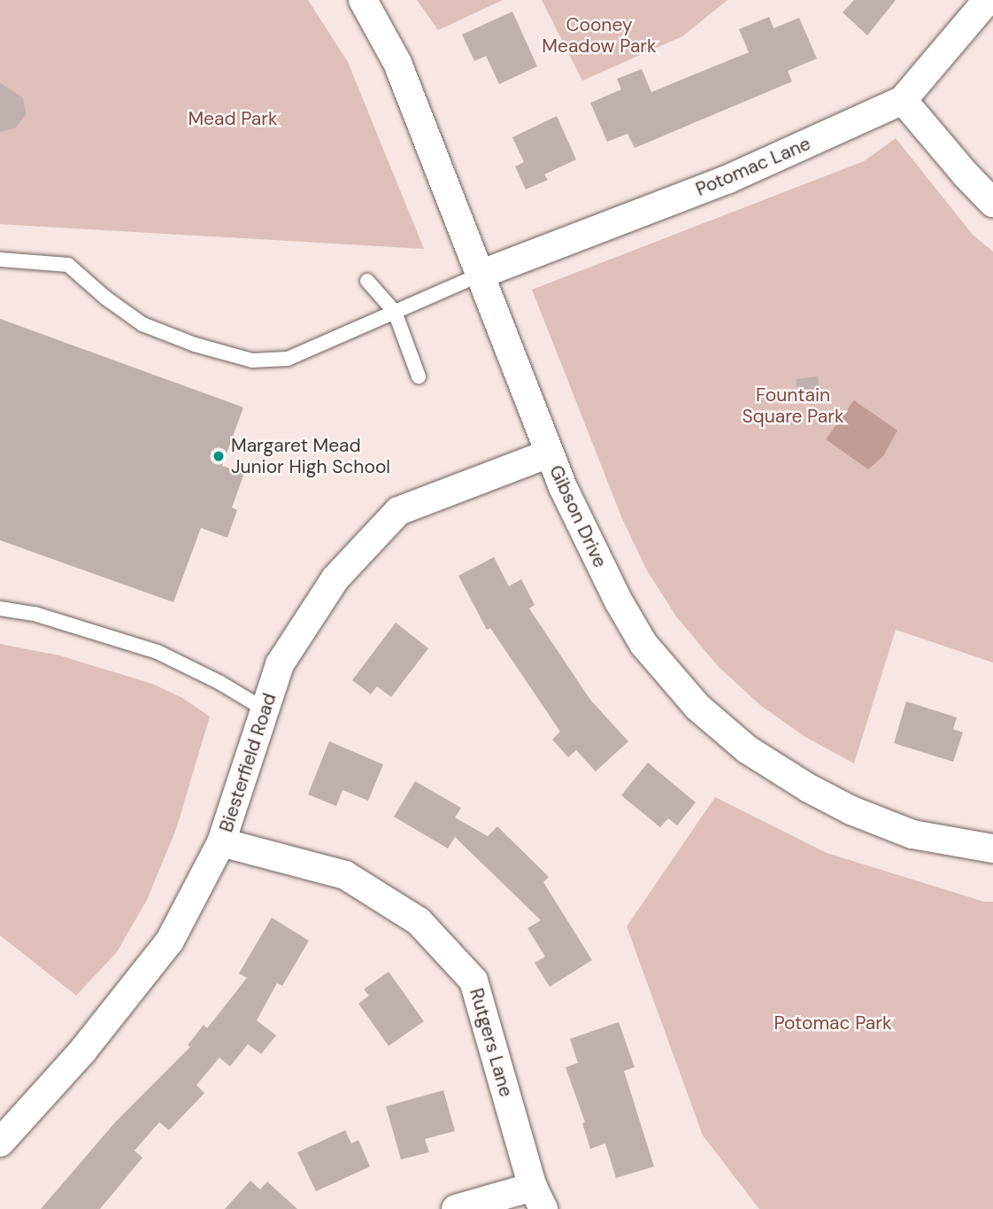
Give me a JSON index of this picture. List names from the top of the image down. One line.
{"streets":{"street":["Potomac Lane","Gibson Drive","Biesterfield Road","Rutgers Lane"]},"crossings":[["Potomac Lane","Gibson Drive"],["Gibson Drive","Biesterfield Road"],["Biesterfield Road","Rutgers Lane"]],"parks":["Cooney Meadow Park","Mead Park","Fountain Square Park","Potomac Park"],"places":["Margaret Mead Junior High School"]}
